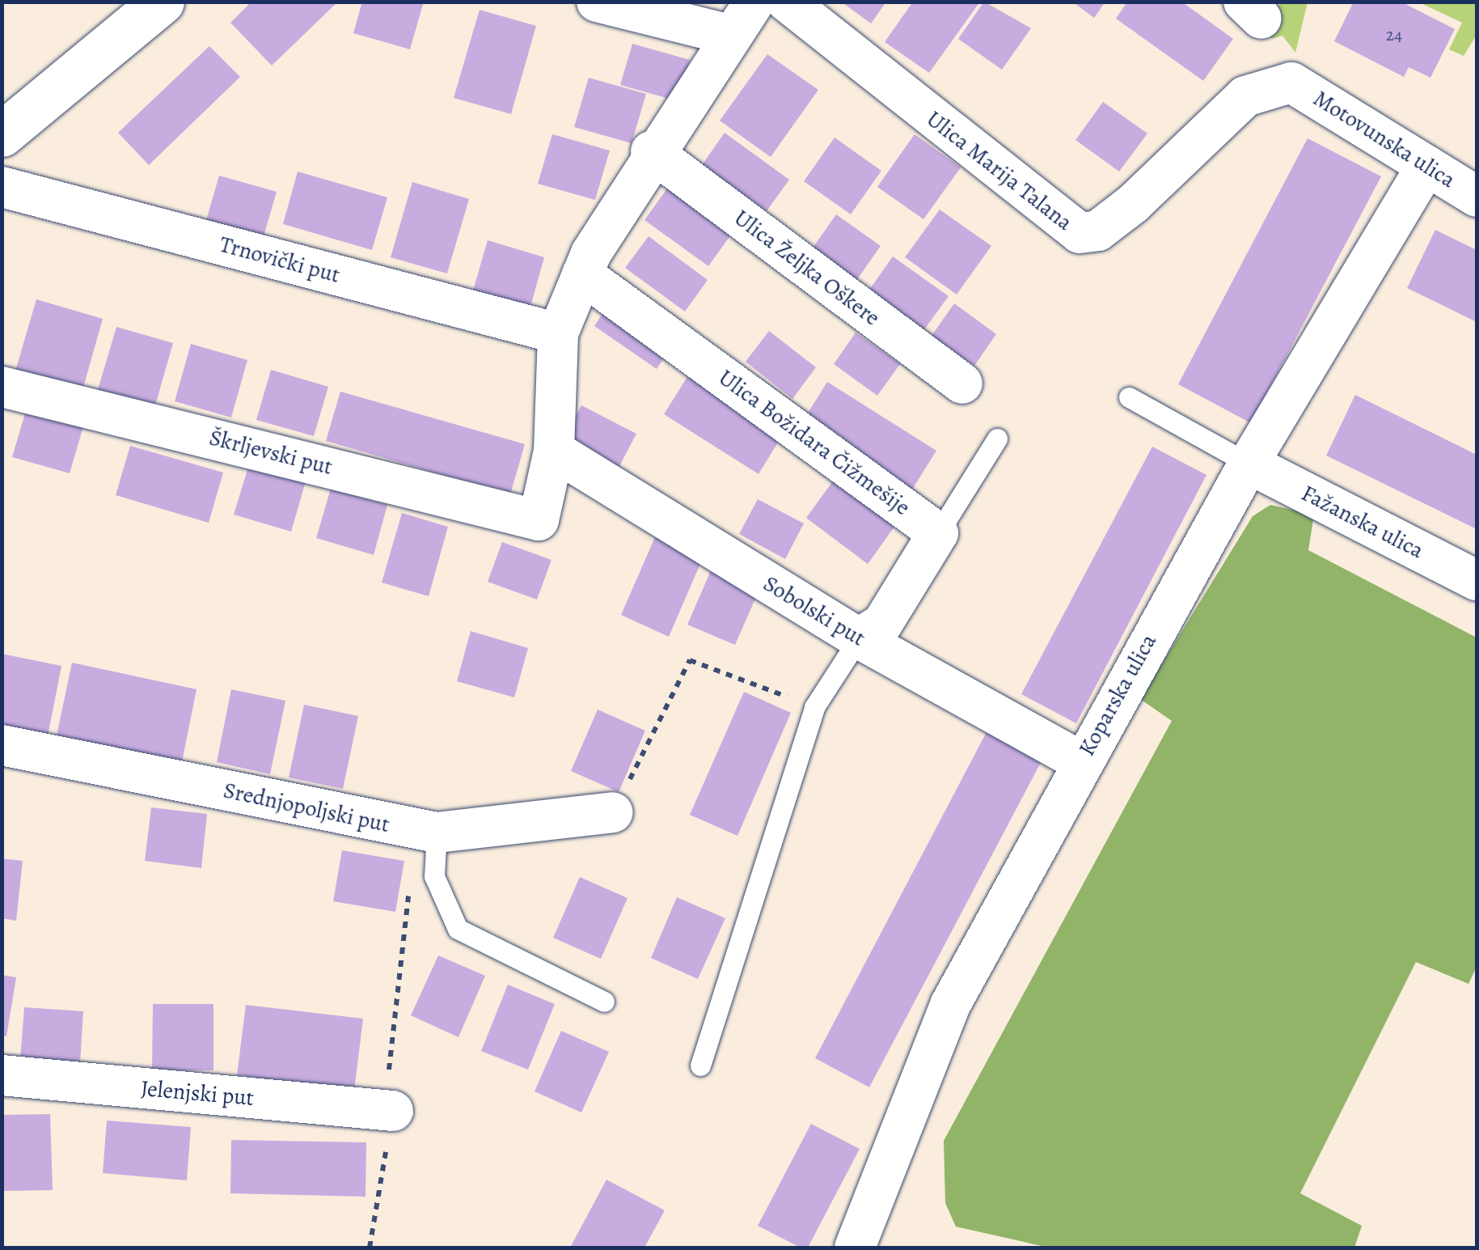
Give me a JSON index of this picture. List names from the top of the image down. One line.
{"streets":{"street":["Motovunska ulica","Ulica Marija Talana","Trnovički put","Ulica Željka Oškere","Ulica Božidara Čižmešije","Škrljevski put","Fažanska ulica","Sobolski put","Koparska ulica","Srednjopoljski put","Jelenjski put"]},"crossings":[["Motovunska ulica","Ulica Marija Talana"],["Motovunska ulica","Koparska ulica"],["Škrljevski put","Sobolski put"],["Fažanska ulica","Koparska ulica"],["Sobolski put","Koparska ulica"]],"house_numbers":["24"]}
